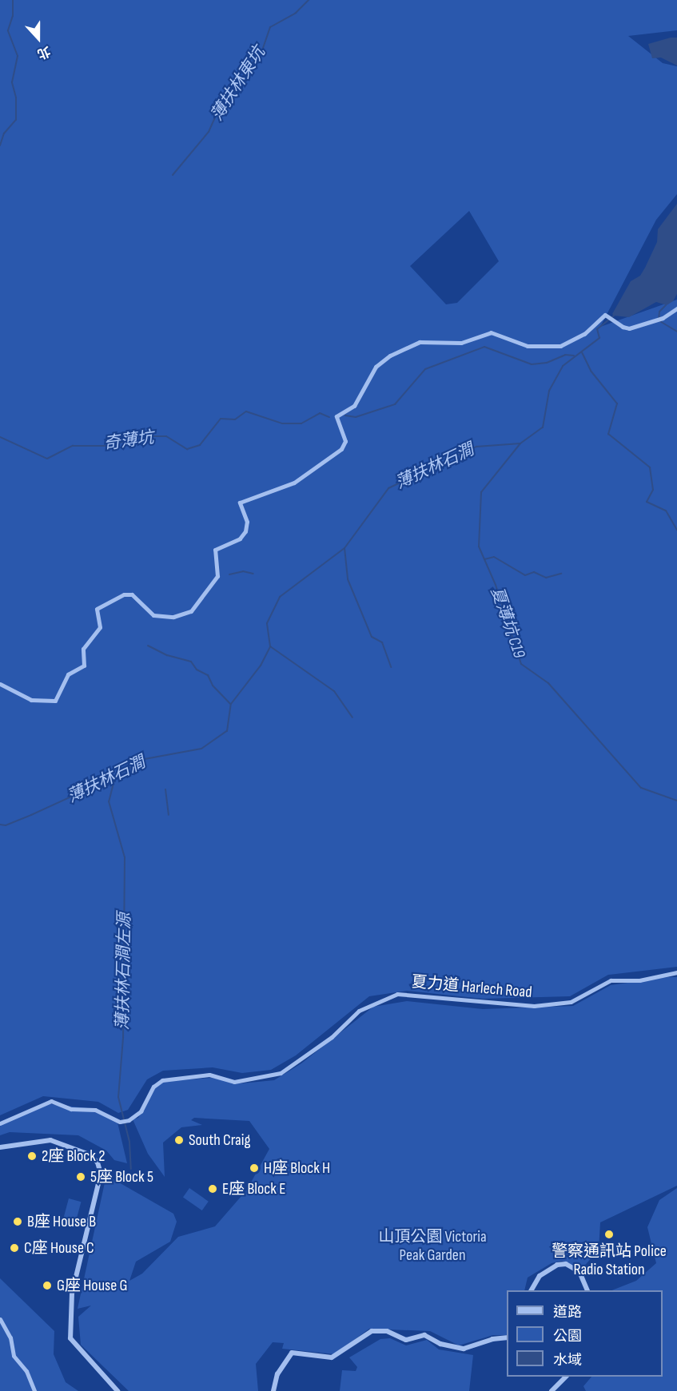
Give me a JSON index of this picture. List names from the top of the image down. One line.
{"streets":{"street":["夏力道 Harlech Road"]},"water":["薄扶林東坑","奇薄坑","薄扶林石澗","夏薄坑 C19","薄扶林石澗左源"],"parks":["山頂公園 Victoria Peak Garden"],"places":["South Craig","2座 Block 2","H座 Block H","5座 Block 5","E座 Block E","B座 House B","警察通訊站 Police Radio Station","C座 House C","G座 House G"],"legend":["道路","公園","水域"],"north":"bottom"}
